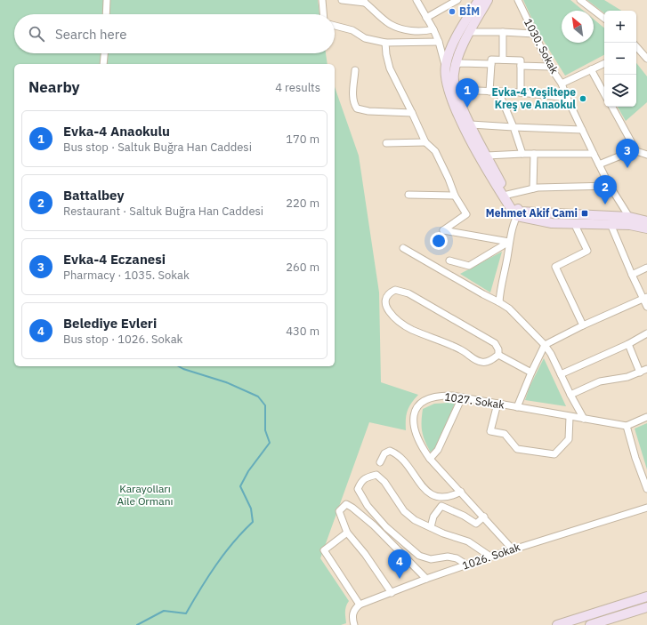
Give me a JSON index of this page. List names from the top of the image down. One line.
{"streets":{"street":["1030. Sokak","1027. Sokak","1026. Sokak"]},"crossings":[["1027. Sokak","1026. Sokak"]],"parks":["Karayolları Aile Ormanı"],"places":{"other":["BİM","Evka-4 Yeşiltepe Kreş ve Anaokul"],"transit":["Mehmet Akif Cami"]},"north":"top left","page":{"map_buttons":["+","−"],"search":"Search here","heading":["Nearby","4 results"],"pins":["1","3","2","4"],"list":[{"mark":"1","name":"Evka-4 Anaokulu","note":"Bus stop · Saltuk Buğra Han Caddesi","value":"170 m"},{"mark":"2","name":"Battalbey","note":"Restaurant · Saltuk Buğra Han Caddesi","value":"220 m"},{"mark":"3","name":"Evka-4 Eczanesi","note":"Pharmacy · 1035. Sokak","value":"260 m"},{"mark":"4","name":"Belediye Evleri","note":"Bus stop · 1026. Sokak","value":"430 m"}]}}
